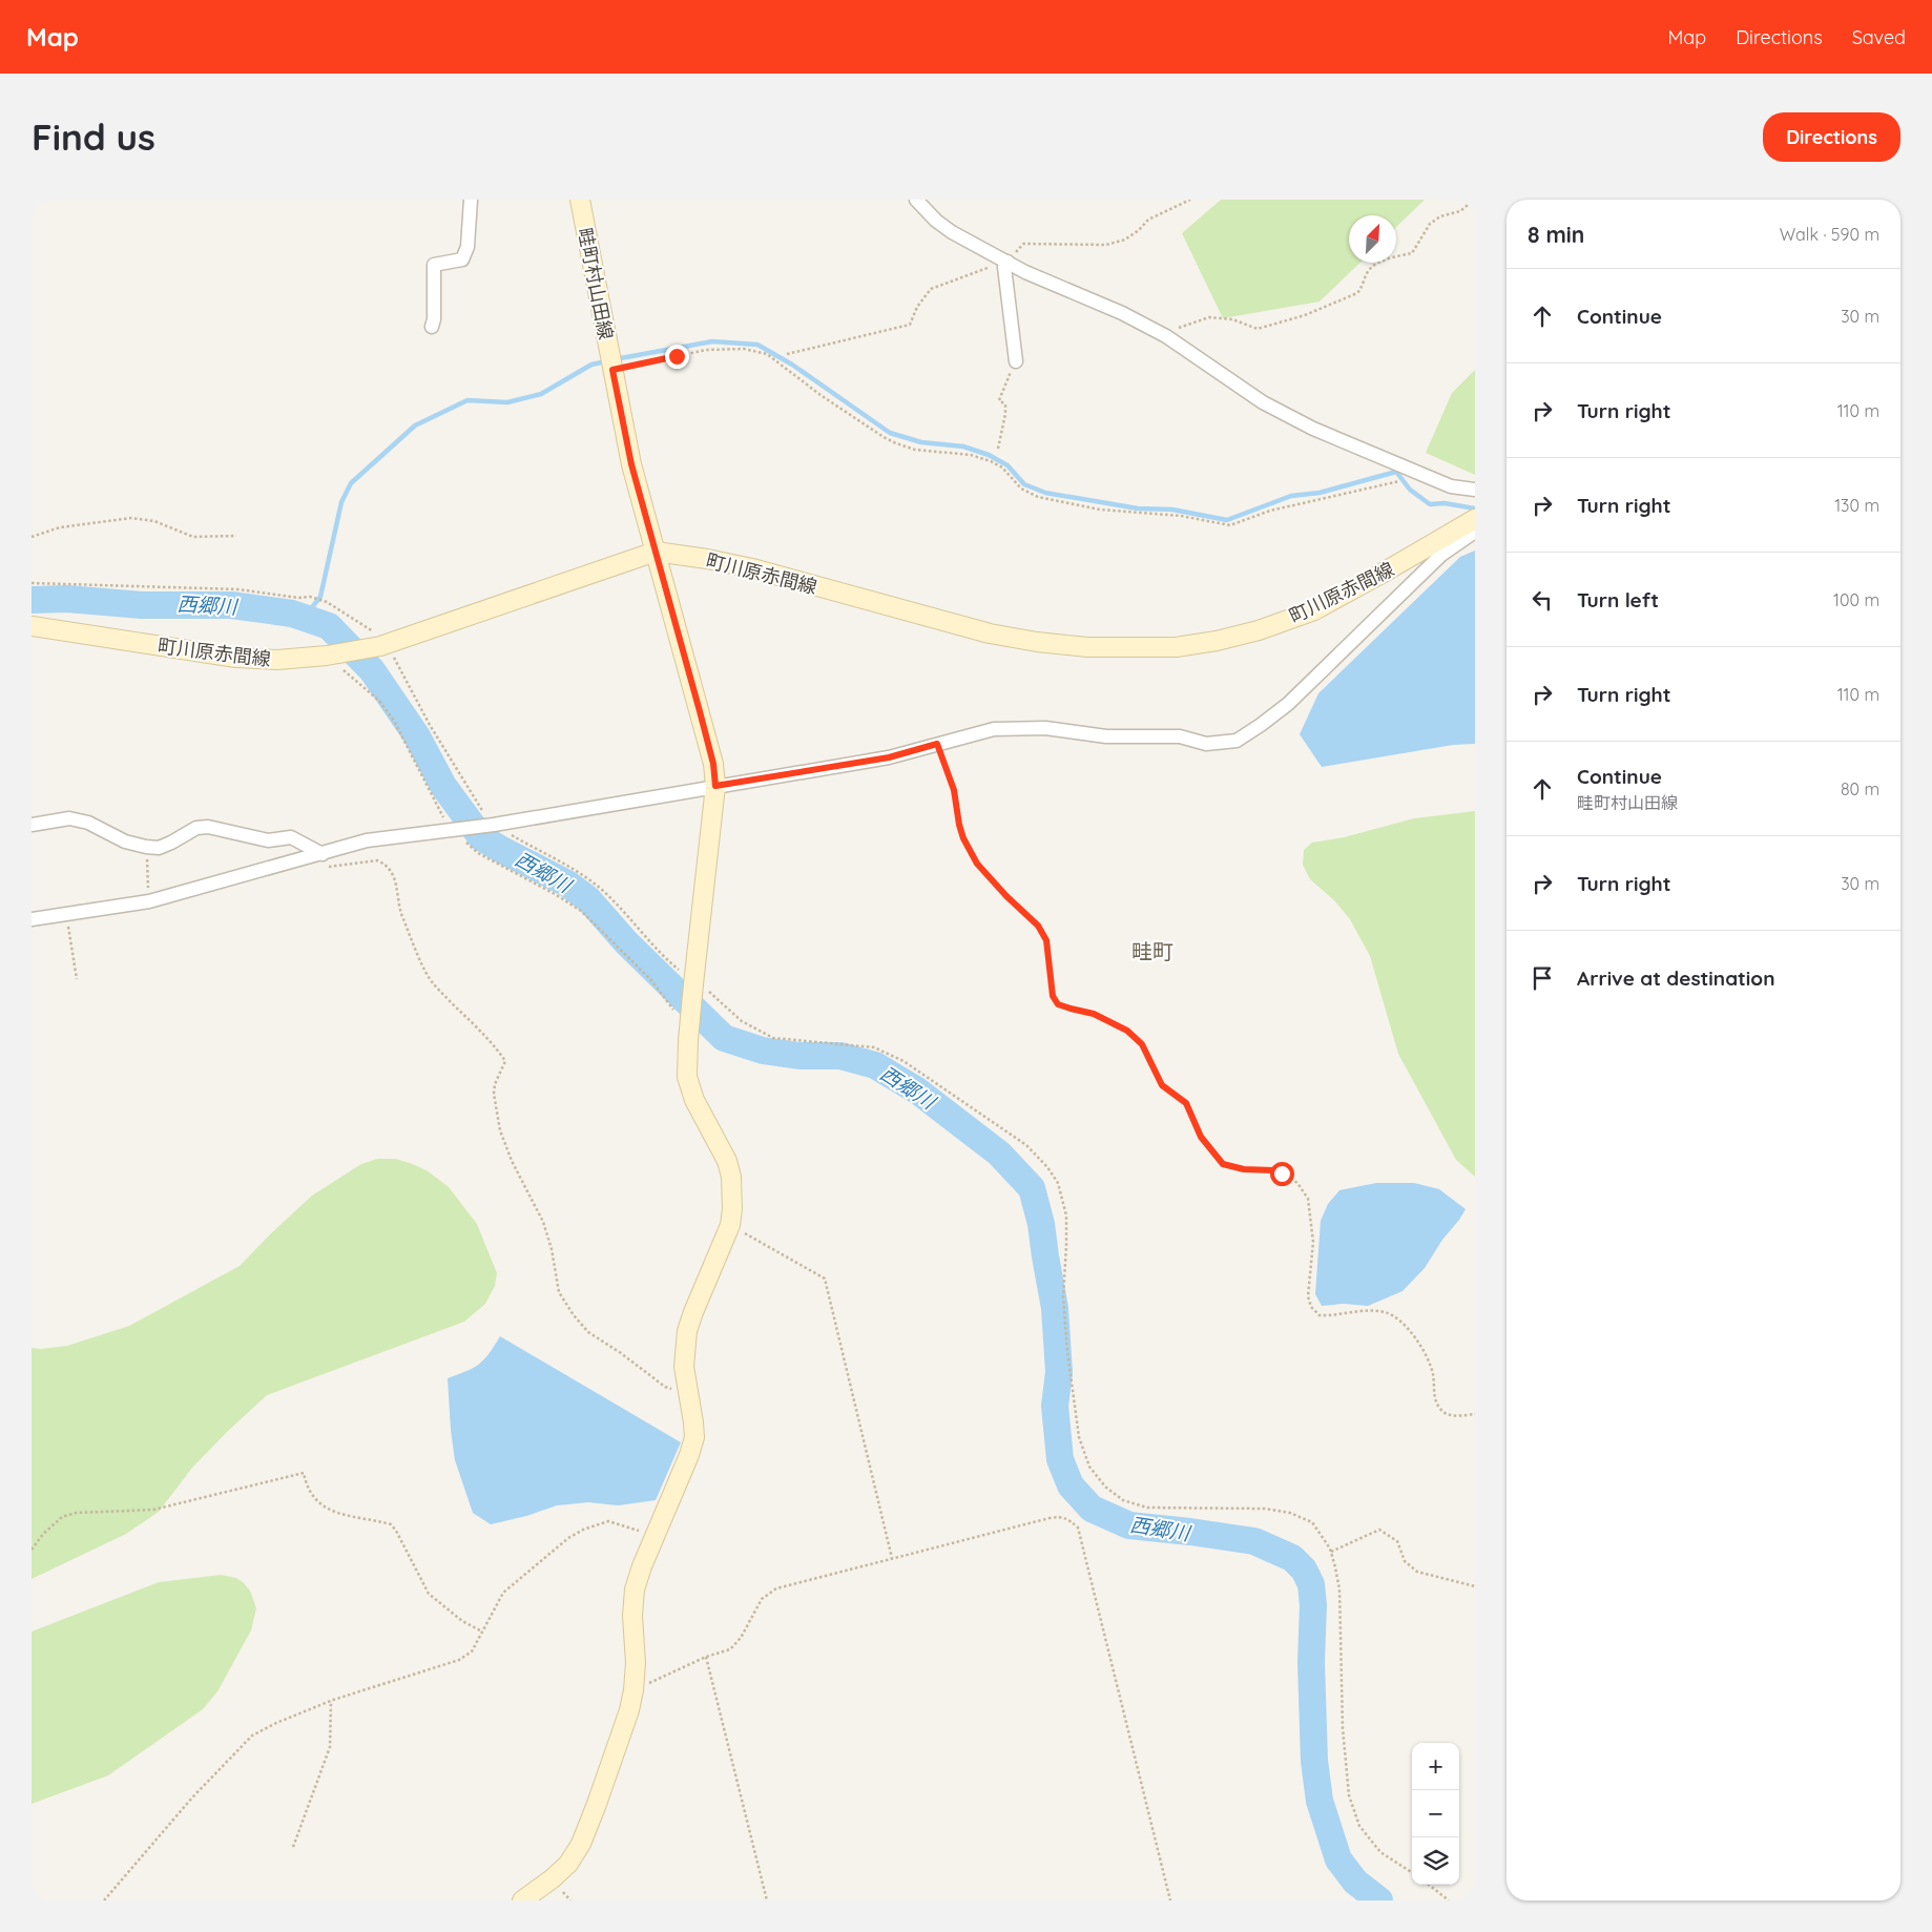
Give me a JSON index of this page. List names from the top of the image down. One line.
{"streets":{"main road":["畦町村山田線","町川原赤間線"]},"crossings":[["畦町村山田線","町川原赤間線"]],"districts":["畦町"],"water":["西郷川"],"north":"top right","page":{"header":"Map","nav":["Map","Directions","Saved"],"buttons":"Directions","title":"Find us","heading":["8 min","Walk · 590 m"],"list":[["Continue","30 m"],["Turn right","110 m"],["Turn right","130 m"],["Turn left","100 m"],["Turn right","110 m"],["Continue","畦町村山田線","80 m"],["Turn right","30 m"],"Arrive at destination"],"map_buttons":["+","−"]}}
